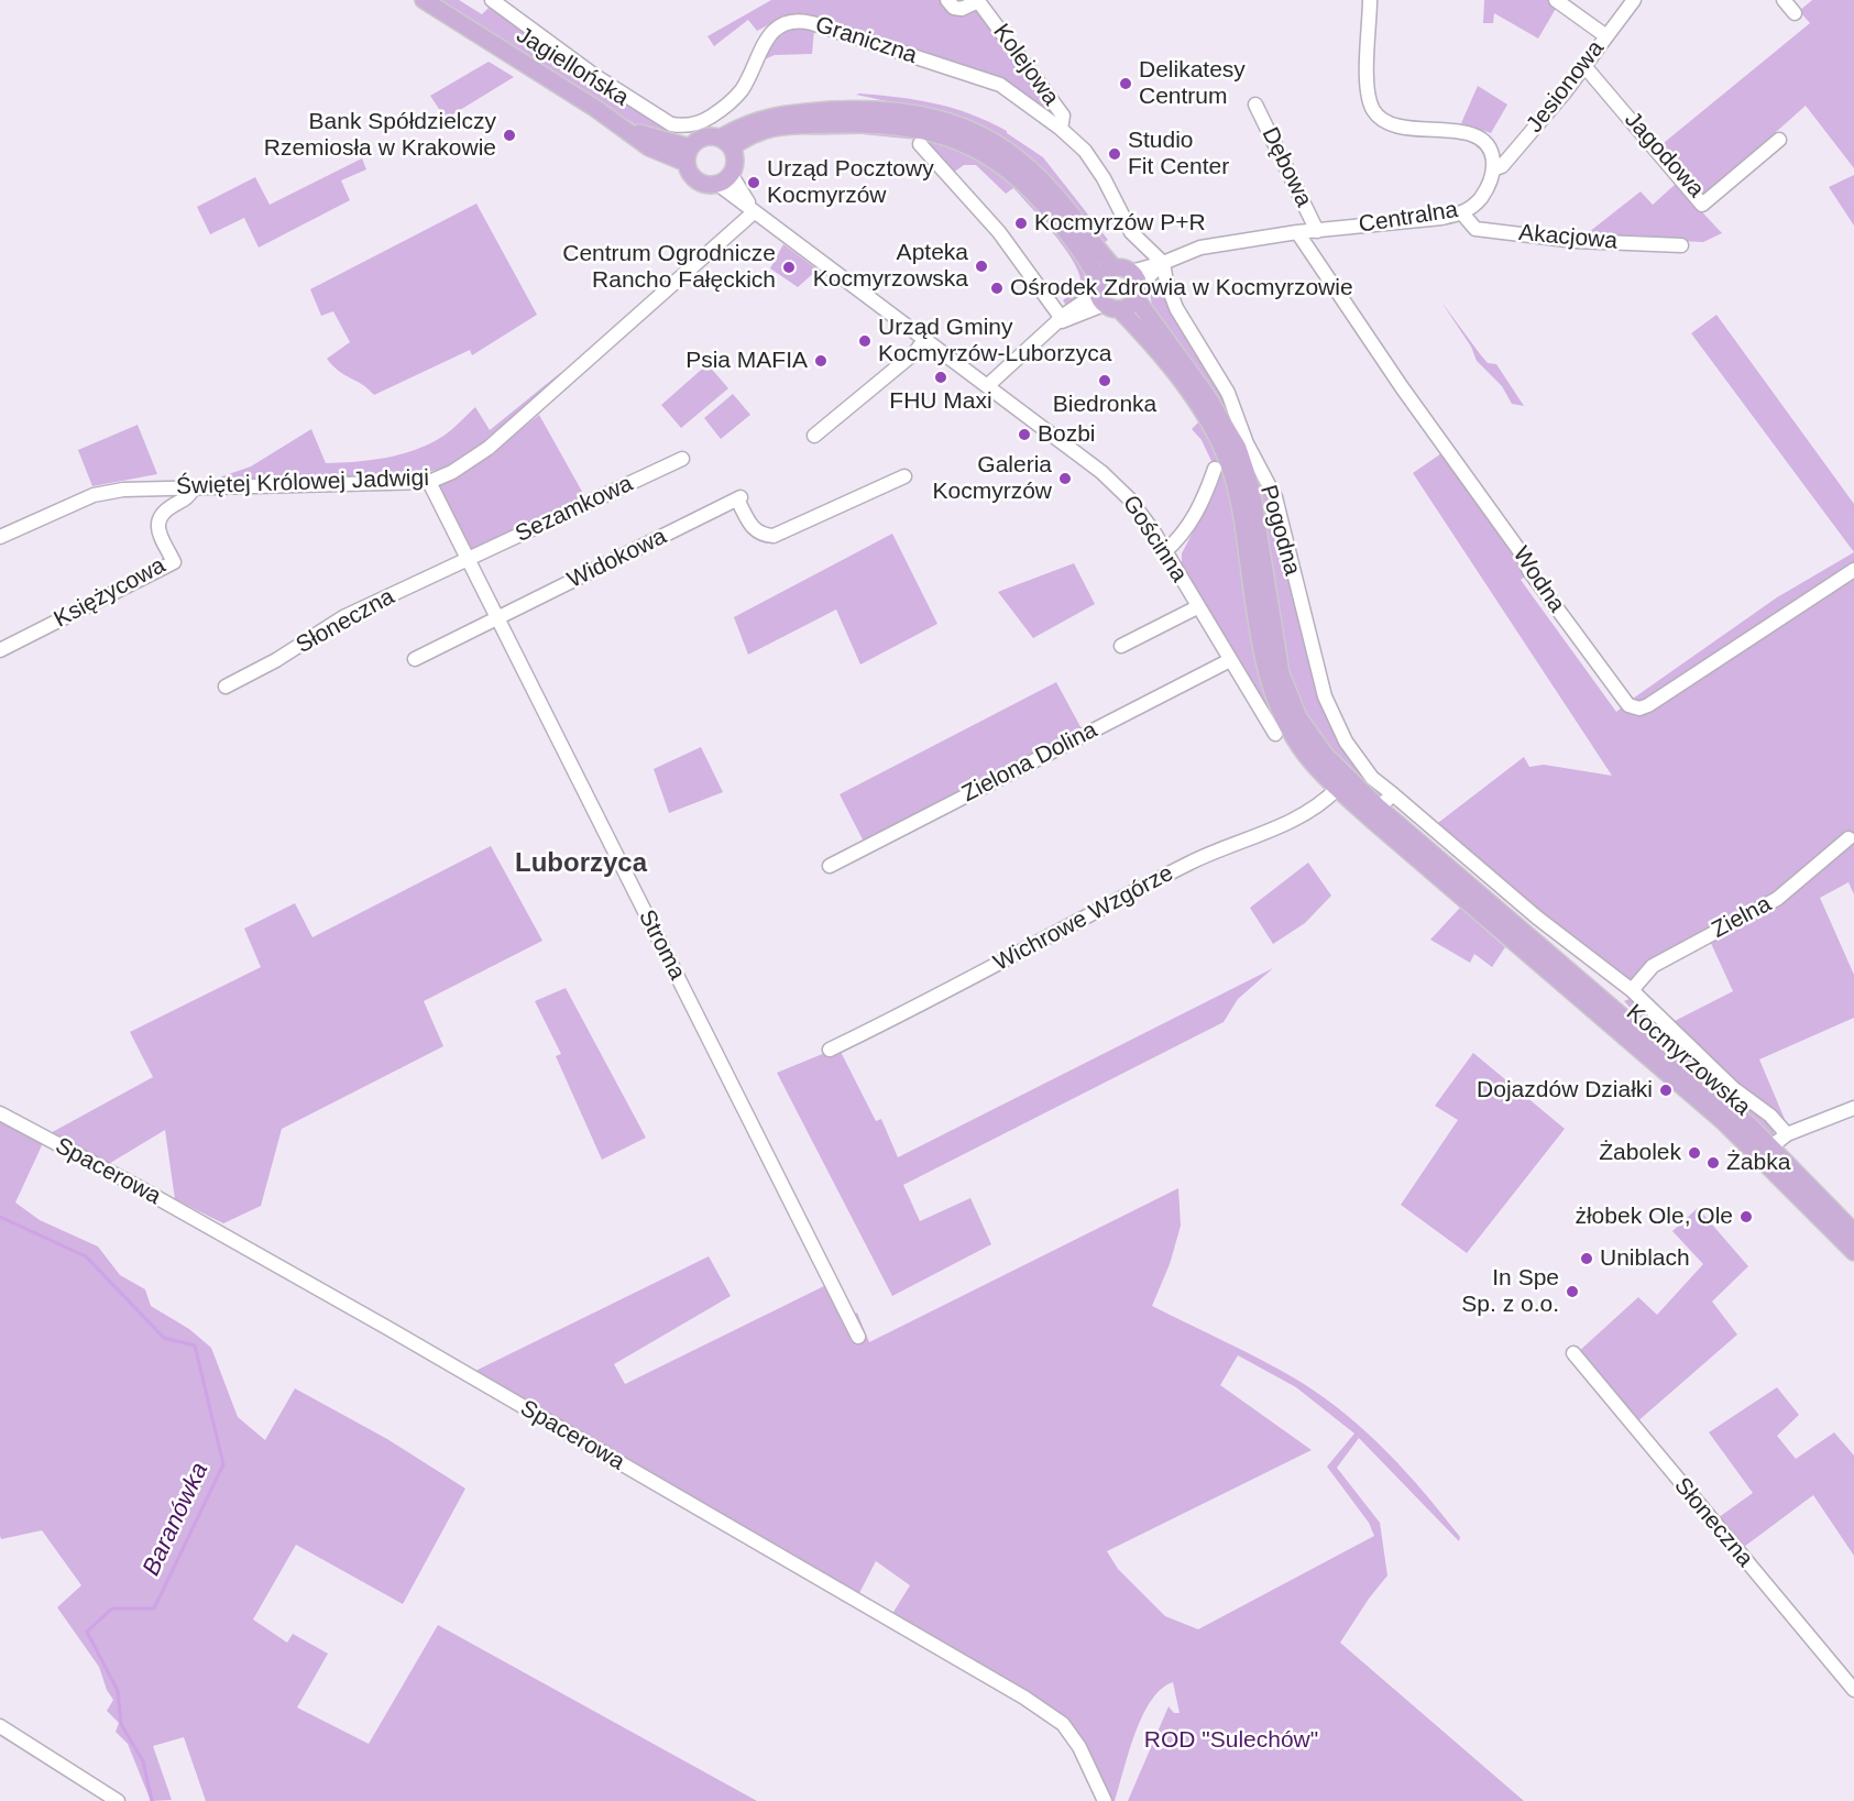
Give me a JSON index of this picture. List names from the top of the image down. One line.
{"streets":{"main road":["Jagiellońska","Kocmyrzowska"],"street":["Graniczna","Kolejowa","Jesionowa","Jagodowa","Dębowa","Centralna","Akacjowa","Świętej Królowej Jadwigi","Sezamkowa","Pogodna","Gościnna","Widokowa","Wodna","Księżycowa","Słoneczna","Zielona Dolina","Zielna","Wichrowe Wzgórze","Stroma","Spacerowa"]},"crossings":[["Graniczna","Kolejowa"],["Graniczna","Centralna"],["Graniczna","Pogodna"],["Jesionowa","Jagodowa"],["Jesionowa","Centralna"],["Dębowa","Centralna"],["Centralna","Akacjowa"],["Centralna","Pogodna"],["Centralna","Wodna"],["Świętej Królowej Jadwigi","Księżycowa"],["Świętej Królowej Jadwigi","Stroma"],["Sezamkowa","Słoneczna"],["Sezamkowa","Stroma"],["Pogodna","Zielna"],["Gościnna","Zielona Dolina"],["Widokowa","Stroma"],["Słoneczna","Stroma"]],"districts":["Luborzyca"],"water":["Baranówka"],"parks":["ROD \"Sulechów\""],"places":["Delikatesy Centrum","Bank Spółdzielczy Rzemiosła w Krakowie","Studio Fit Center","Urząd Pocztowy Kocmyrzów","Kocmyrzów P+R","Apteka Kocmyrzowska","Centrum Ogrodnicze Rancho Fałęckich","Ośrodek Zdrowia w Kocmyrzowie","Urząd Gminy Kocmyrzów-Luborzyca","Psia MAFIA","FHU Maxi","Biedronka","Bozbi","Galeria Kocmyrzów","Dojazdów Działki","Żabolek","Żabka","żłobek Ole, Ole","Uniblach","In Spe Sp. z o.o."]}
